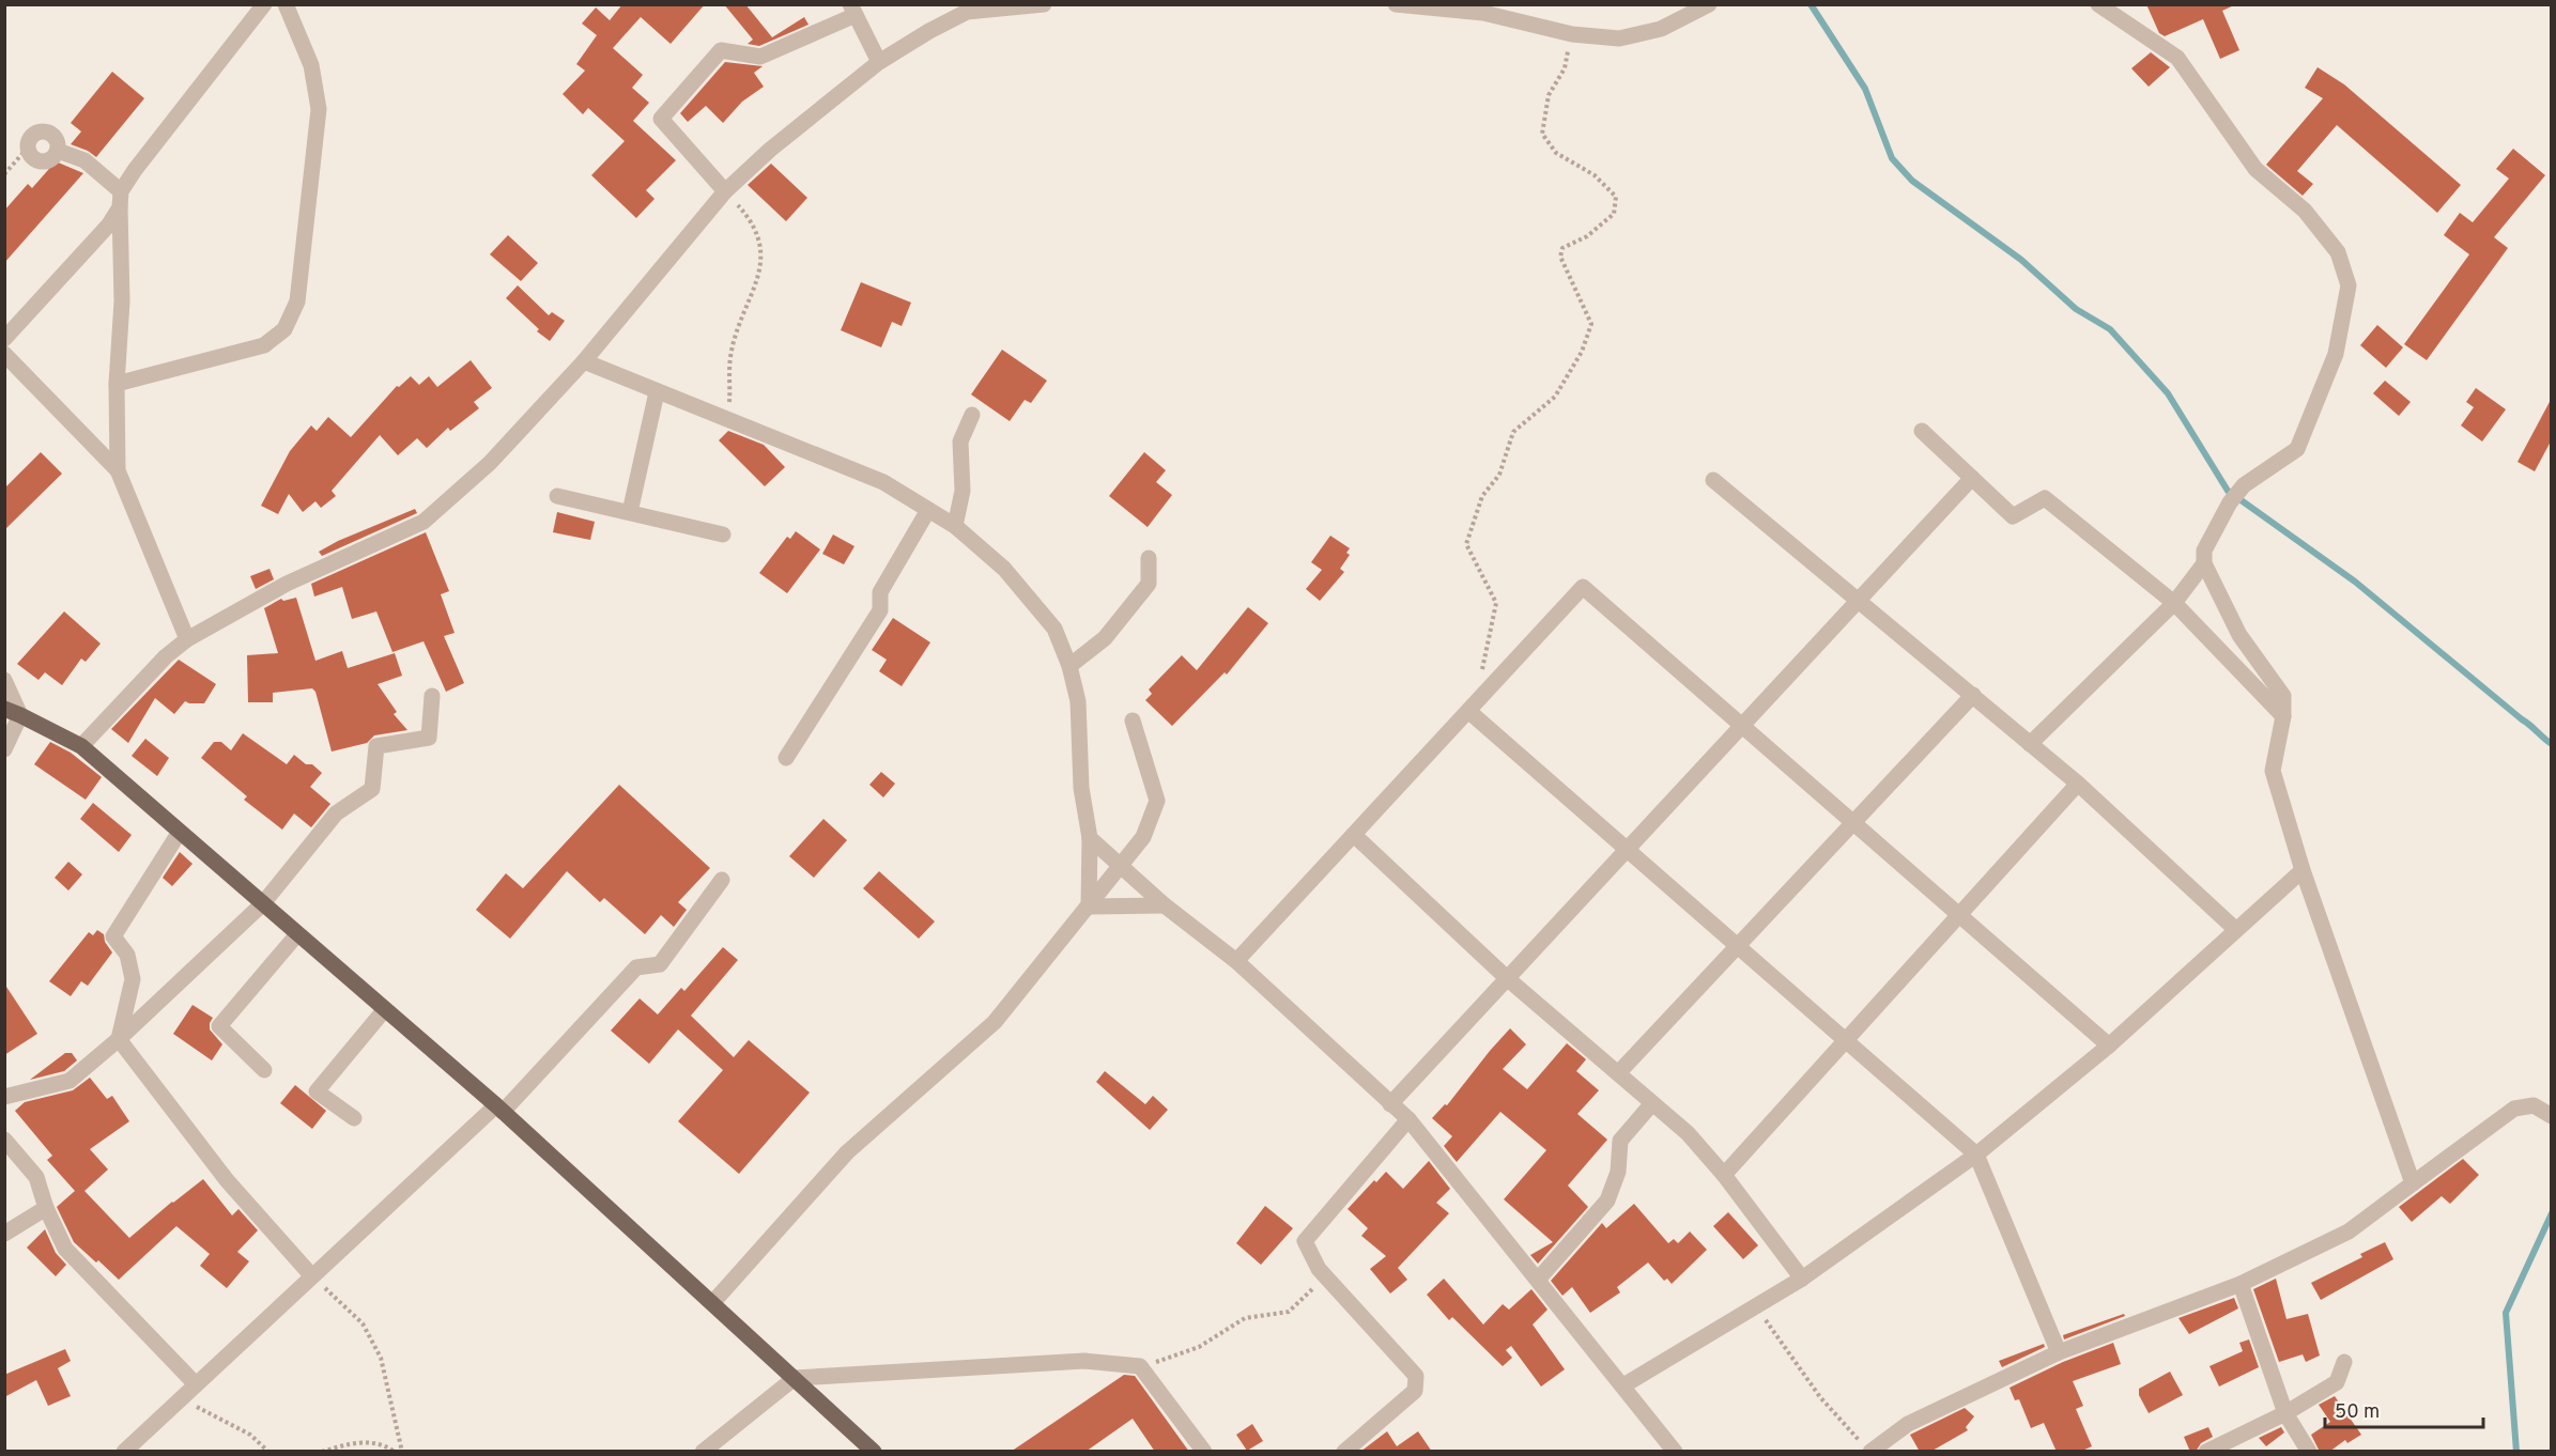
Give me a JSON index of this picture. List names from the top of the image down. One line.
{"scale_bar":"50 m"}
